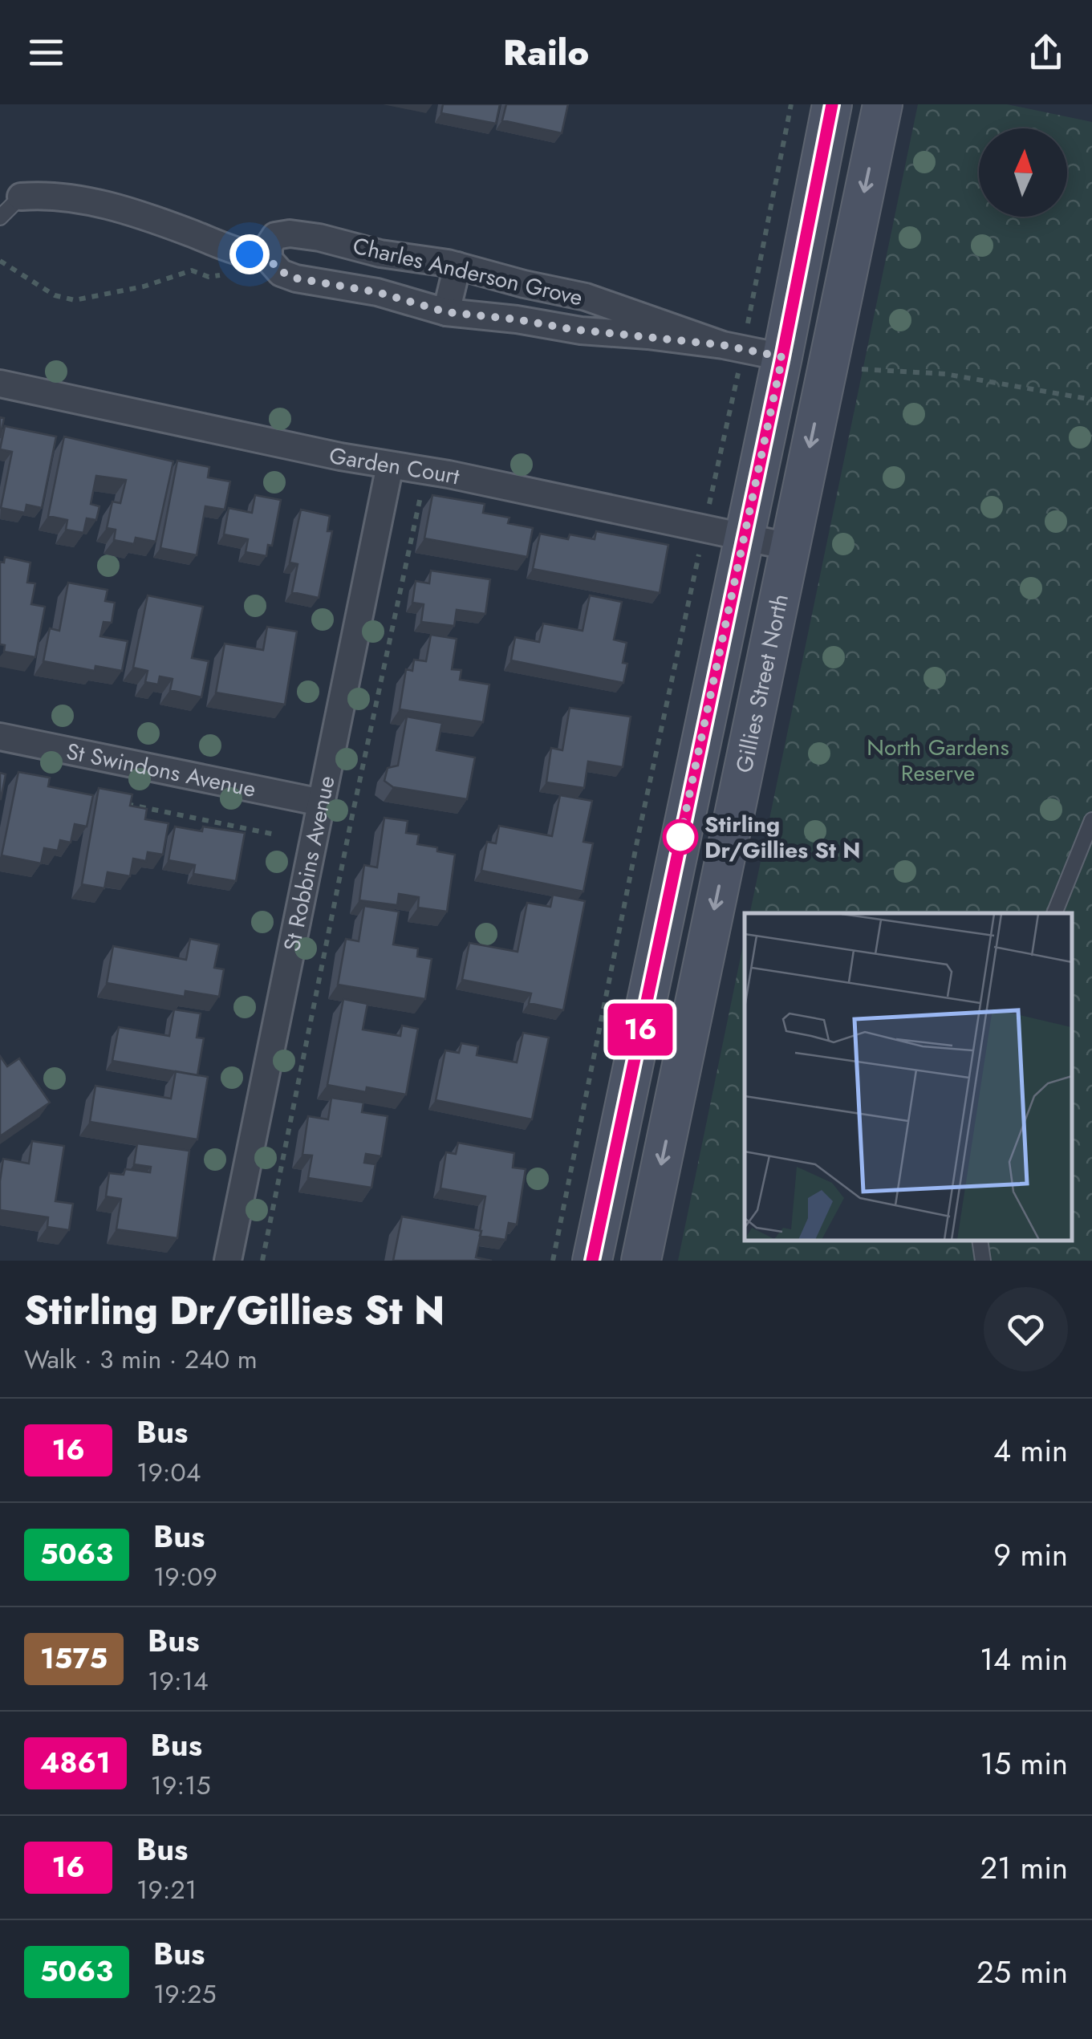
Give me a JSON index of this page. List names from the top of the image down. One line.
{"streets":{"main road":["Gillies Street North"],"street":["Charles Anderson Grove","Garden Court","St Swindons Avenue","St Robbins Avenue"]},"crossings":[["Garden Court","Gillies Street North"],["Garden Court","St Robbins Avenue"],["St Swindons Avenue","St Robbins Avenue"]],"parks":["North Gardens Reserve"],"places":["Stirling Dr/Gillies St N"],"lines":["bus line 16"],"north":"top","page":{"header":"Railo","on_map":"16","heading":["Stirling Dr/Gillies St N","Walk · 3 min · 240 m"],"list":[{"mark":"16","name":"Bus","note":"19:04","value":"4 min"},{"mark":"5063","name":"Bus","note":"19:09","value":"9 min"},{"mark":"1575","name":"Bus","note":"19:14","value":"14 min"},{"mark":"4861","name":"Bus","note":"19:15","value":"15 min"},{"mark":"16","name":"Bus","note":"19:21","value":"21 min"},{"mark":"5063","name":"Bus","note":"19:25","value":"25 min"}]}}
